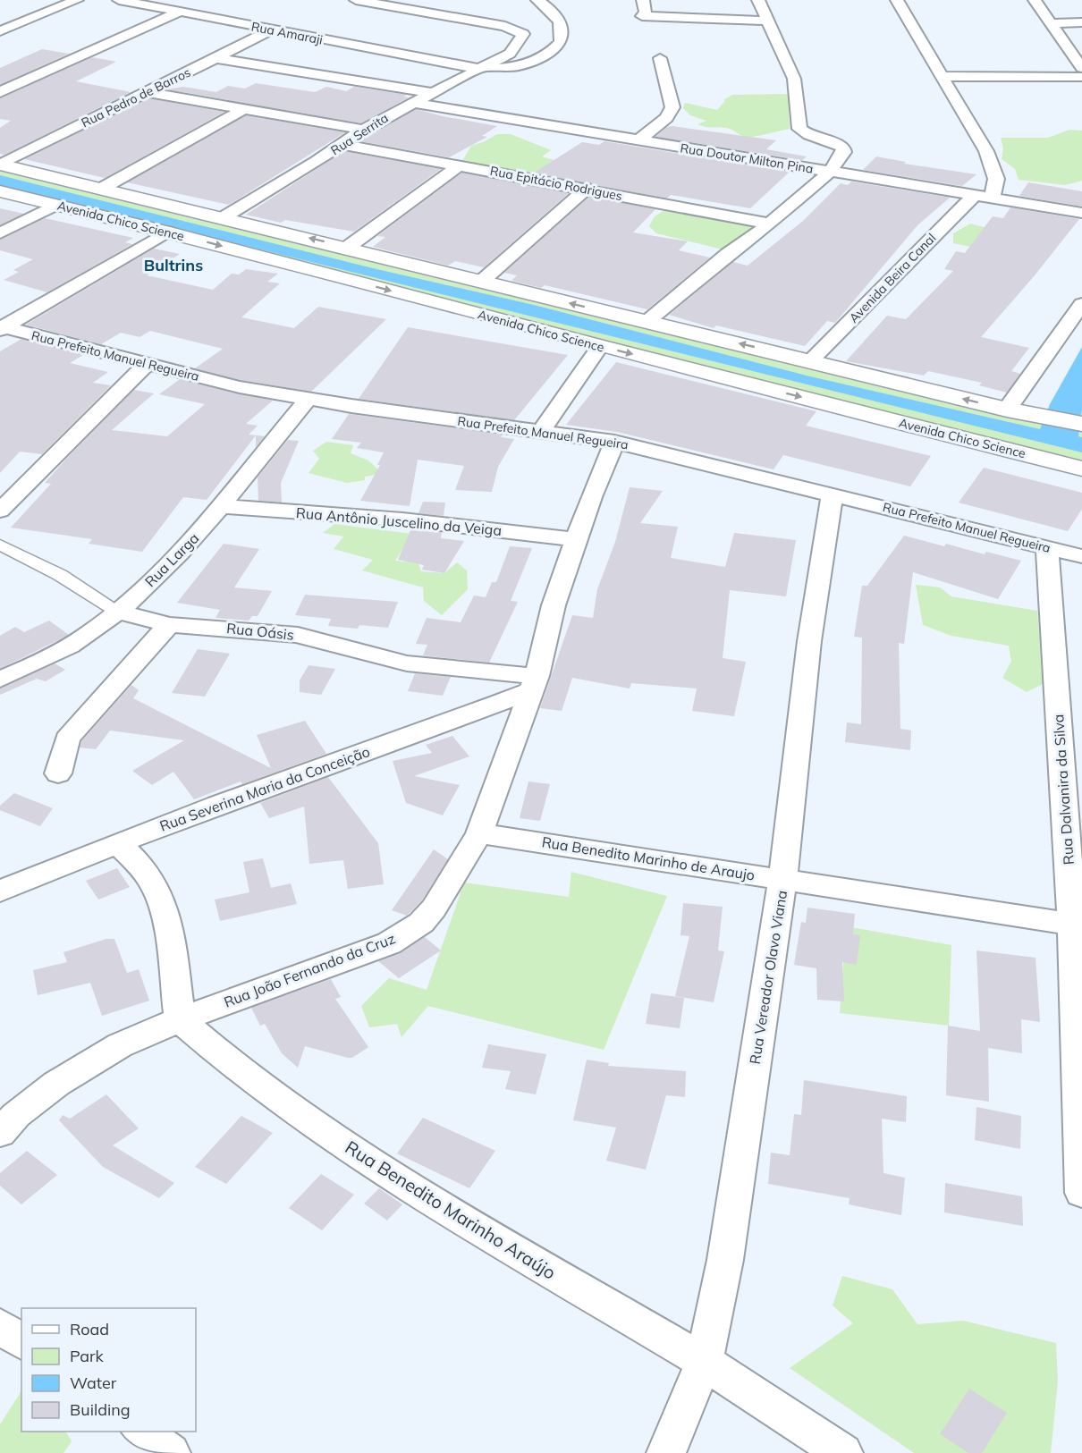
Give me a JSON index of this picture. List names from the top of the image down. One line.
{"streets":{"main road":["Avenida Chico Science"],"street":["Rua Amaraji","Rua Pedro de Barros","Rua Serrita","Rua Doutor Milton Pina","Rua Epitácio Rodrigues","Avenida Beira Canal","Rua Prefeito Manuel Regueira","Rua Antônio Juscelino da Veiga","Rua Larga","Rua Oásis","Rua Severina Maria da Conceição","Rua Dalvanira da Silva","Rua Benedito Marinho de Araujo","Rua João Fernando da Cruz","Rua Vereador Olavo Viana","Rua Benedito Marinho Araújo"]},"crossings":[["Rua Amaraji","Rua Pedro de Barros"],["Rua Amaraji","Rua Serrita"],["Rua Pedro de Barros","Avenida Chico Science"],["Rua Serrita","Rua Doutor Milton Pina"],["Rua Serrita","Rua Epitácio Rodrigues"],["Rua Serrita","Avenida Chico Science"],["Rua Doutor Milton Pina","Avenida Beira Canal"],["Avenida Chico Science","Avenida Beira Canal"],["Rua Prefeito Manuel Regueira","Rua Larga"],["Rua Prefeito Manuel Regueira","Rua Dalvanira da Silva"],["Rua Prefeito Manuel Regueira","Rua João Fernando da Cruz"],["Rua Prefeito Manuel Regueira","Rua Vereador Olavo Viana"],["Rua Antônio Juscelino da Veiga","Rua Larga"],["Rua Antônio Juscelino da Veiga","Rua João Fernando da Cruz"],["Rua Larga","Rua Oásis"],["Rua Oásis","Rua Severina Maria da Conceição"],["Rua Oásis","Rua João Fernando da Cruz"],["Rua Severina Maria da Conceição","Rua João Fernando da Cruz"],["Rua Dalvanira da Silva","Rua Benedito Marinho de Araujo"],["Rua Benedito Marinho de Araujo","Rua João Fernando da Cruz"],["Rua Benedito Marinho de Araujo","Rua Vereador Olavo Viana"],["Rua João Fernando da Cruz","Rua Benedito Marinho Araújo"],["Rua Vereador Olavo Viana","Rua Benedito Marinho Araújo"]],"districts":["Bultrins"],"legend":["Road","Park","Water","Building"]}
